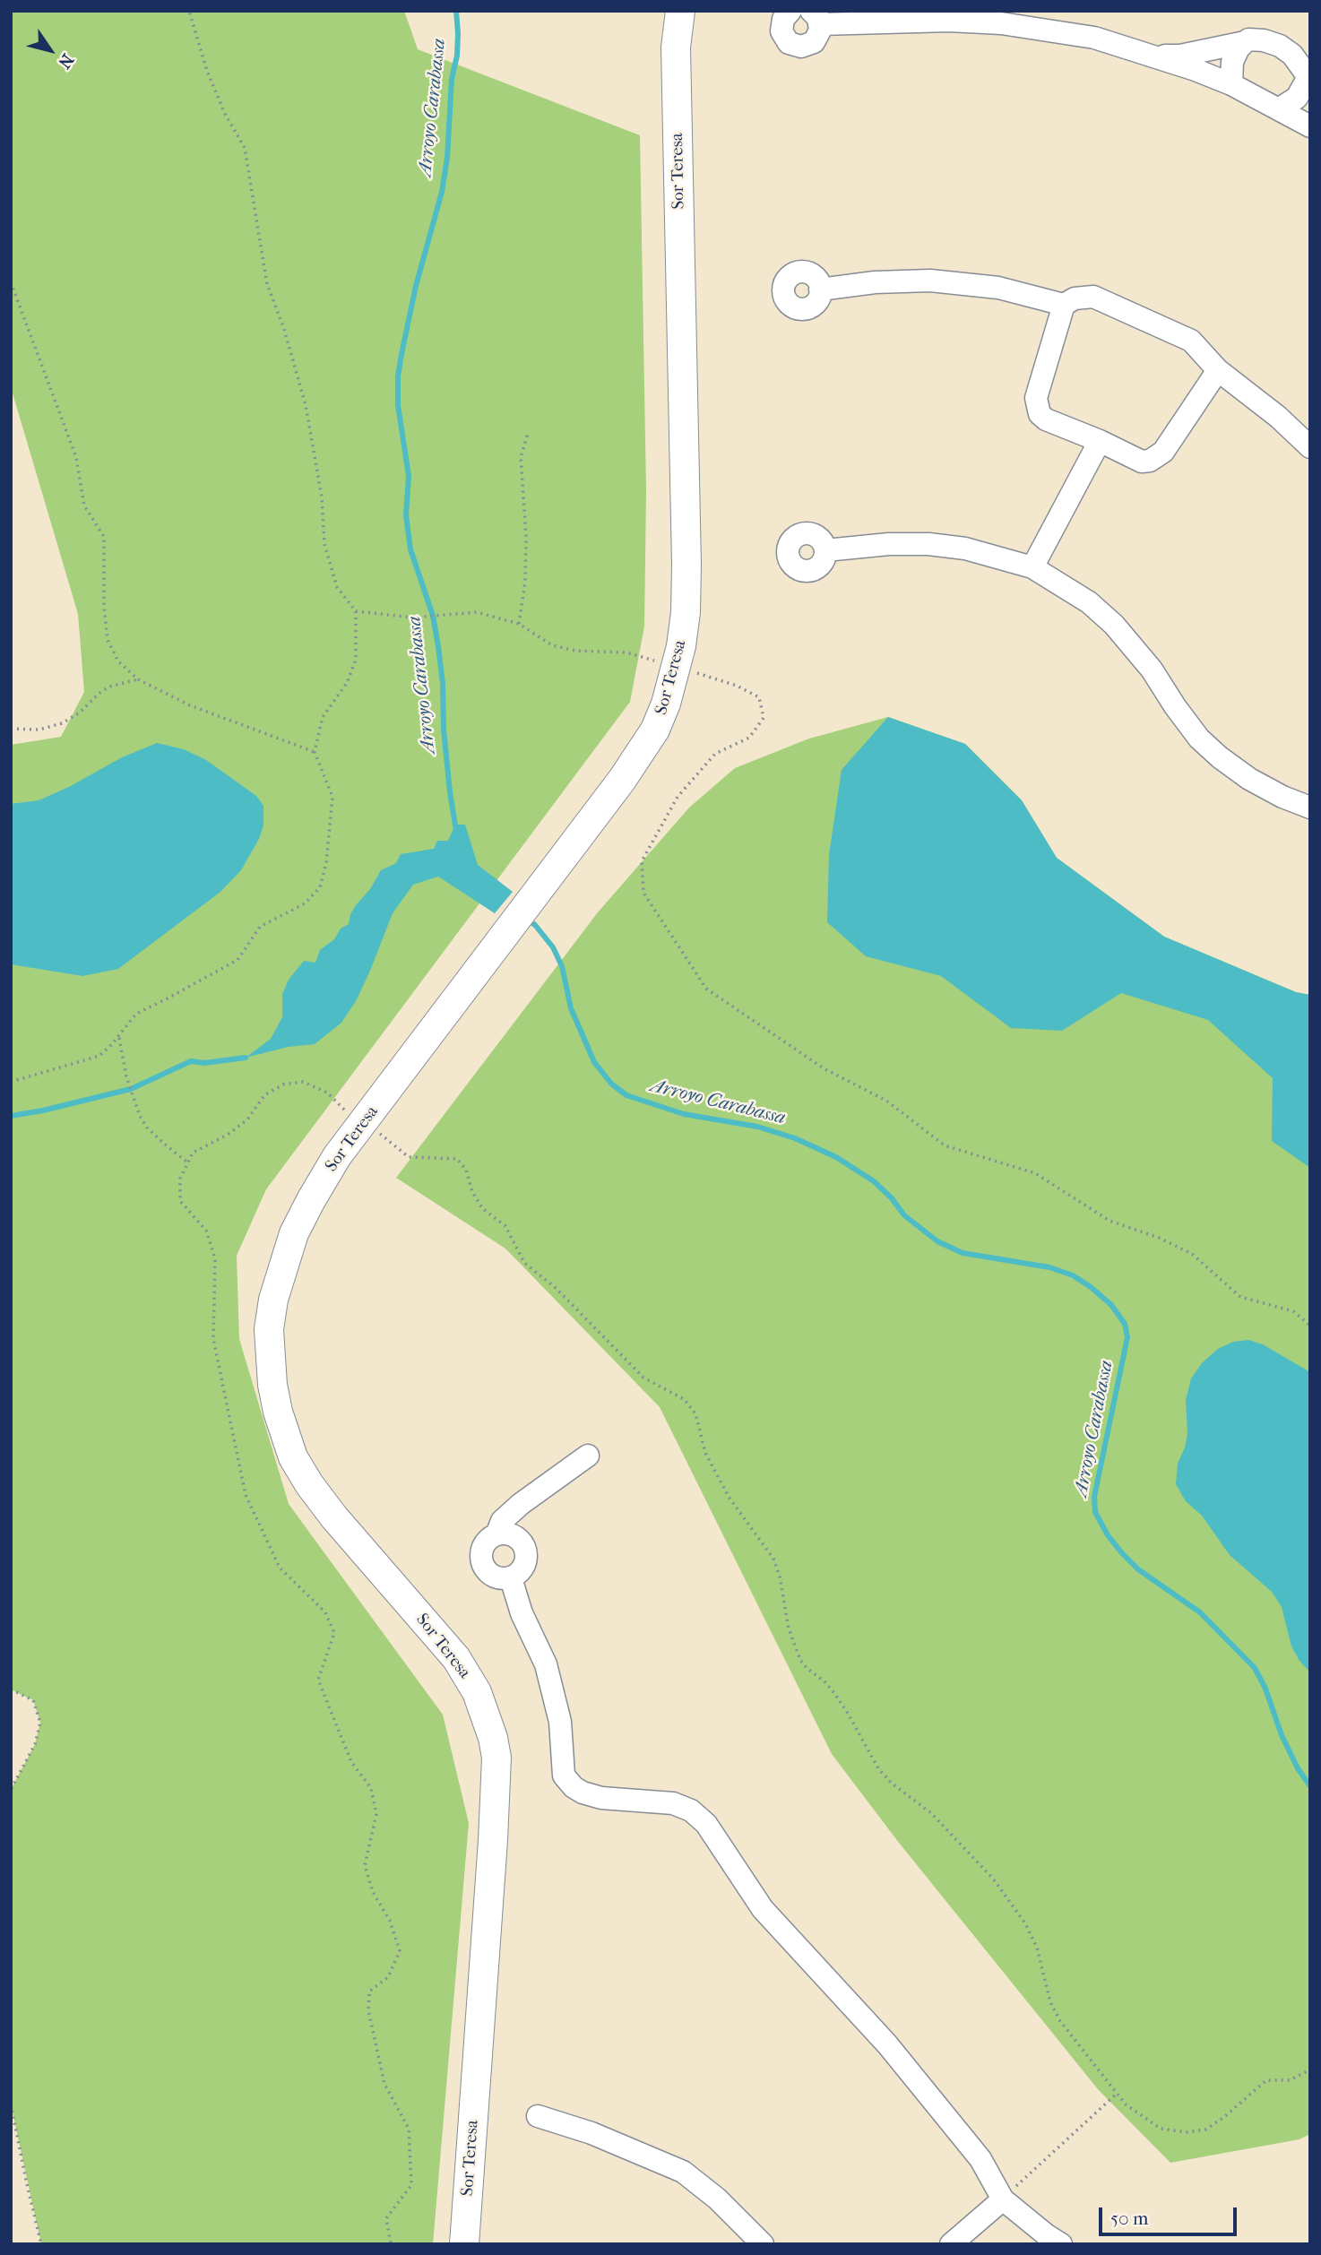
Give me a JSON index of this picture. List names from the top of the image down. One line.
{"streets":{"street":["Sor Teresa"]},"water":["Arroyo Carabassa"],"scale_bar":"50 m","north":"bottom right"}
